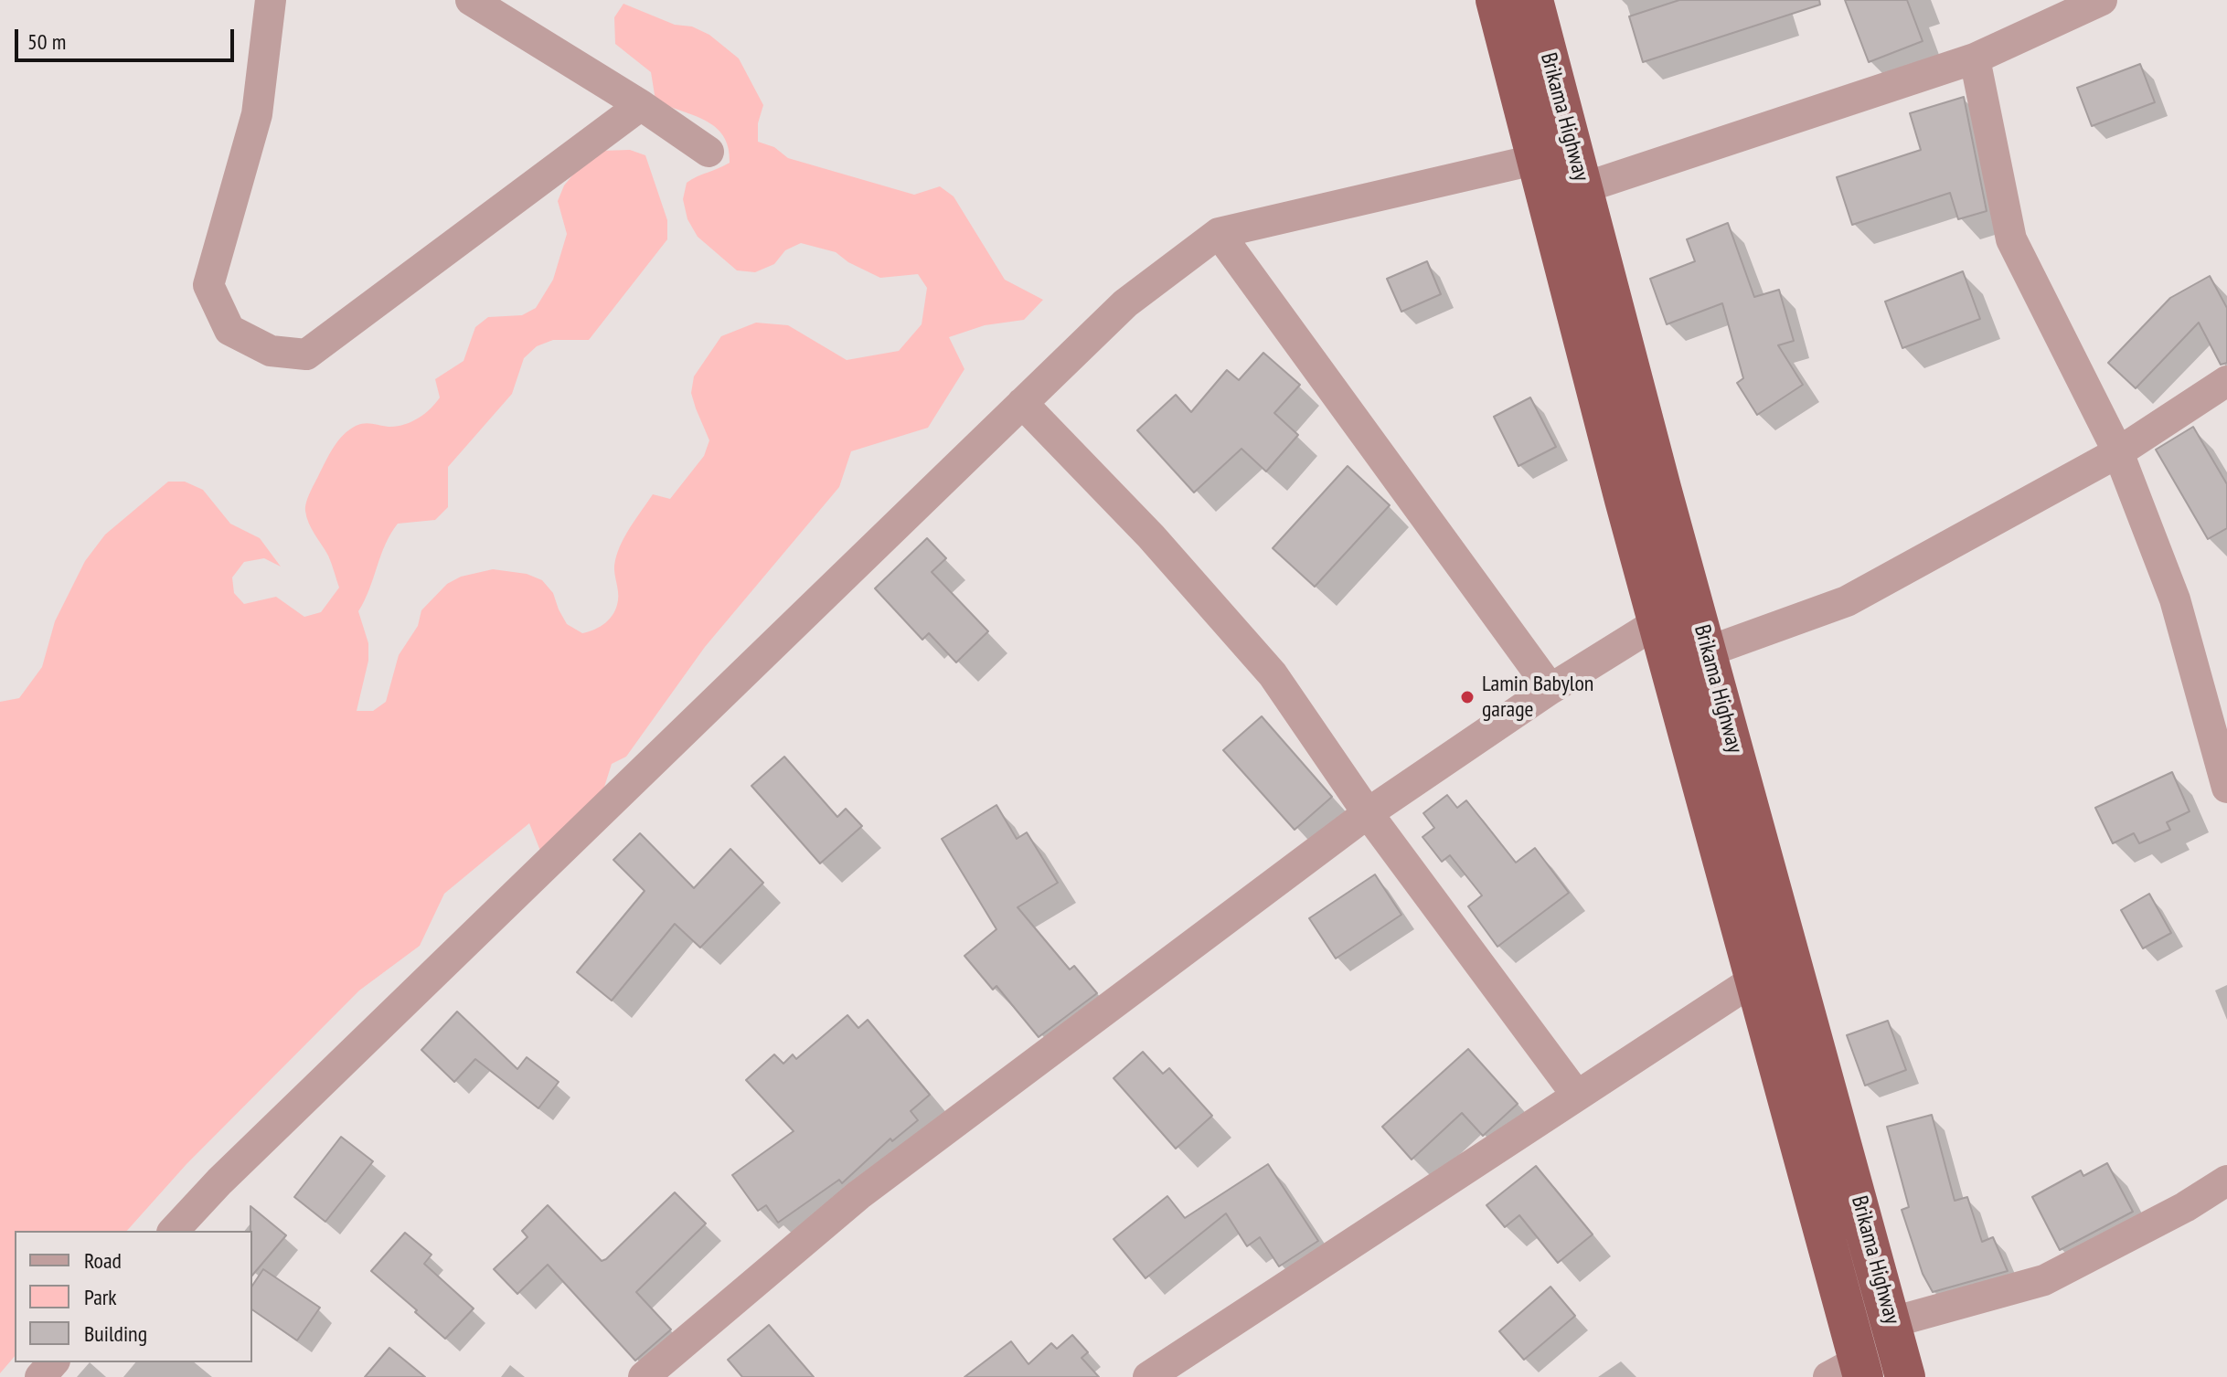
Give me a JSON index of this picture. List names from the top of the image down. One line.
{"streets":{"highway":["Brikama Highway"]},"places":["Lamin Babylon garage"],"legend":["Road","Park","Building"],"scale_bar":"50 m"}
